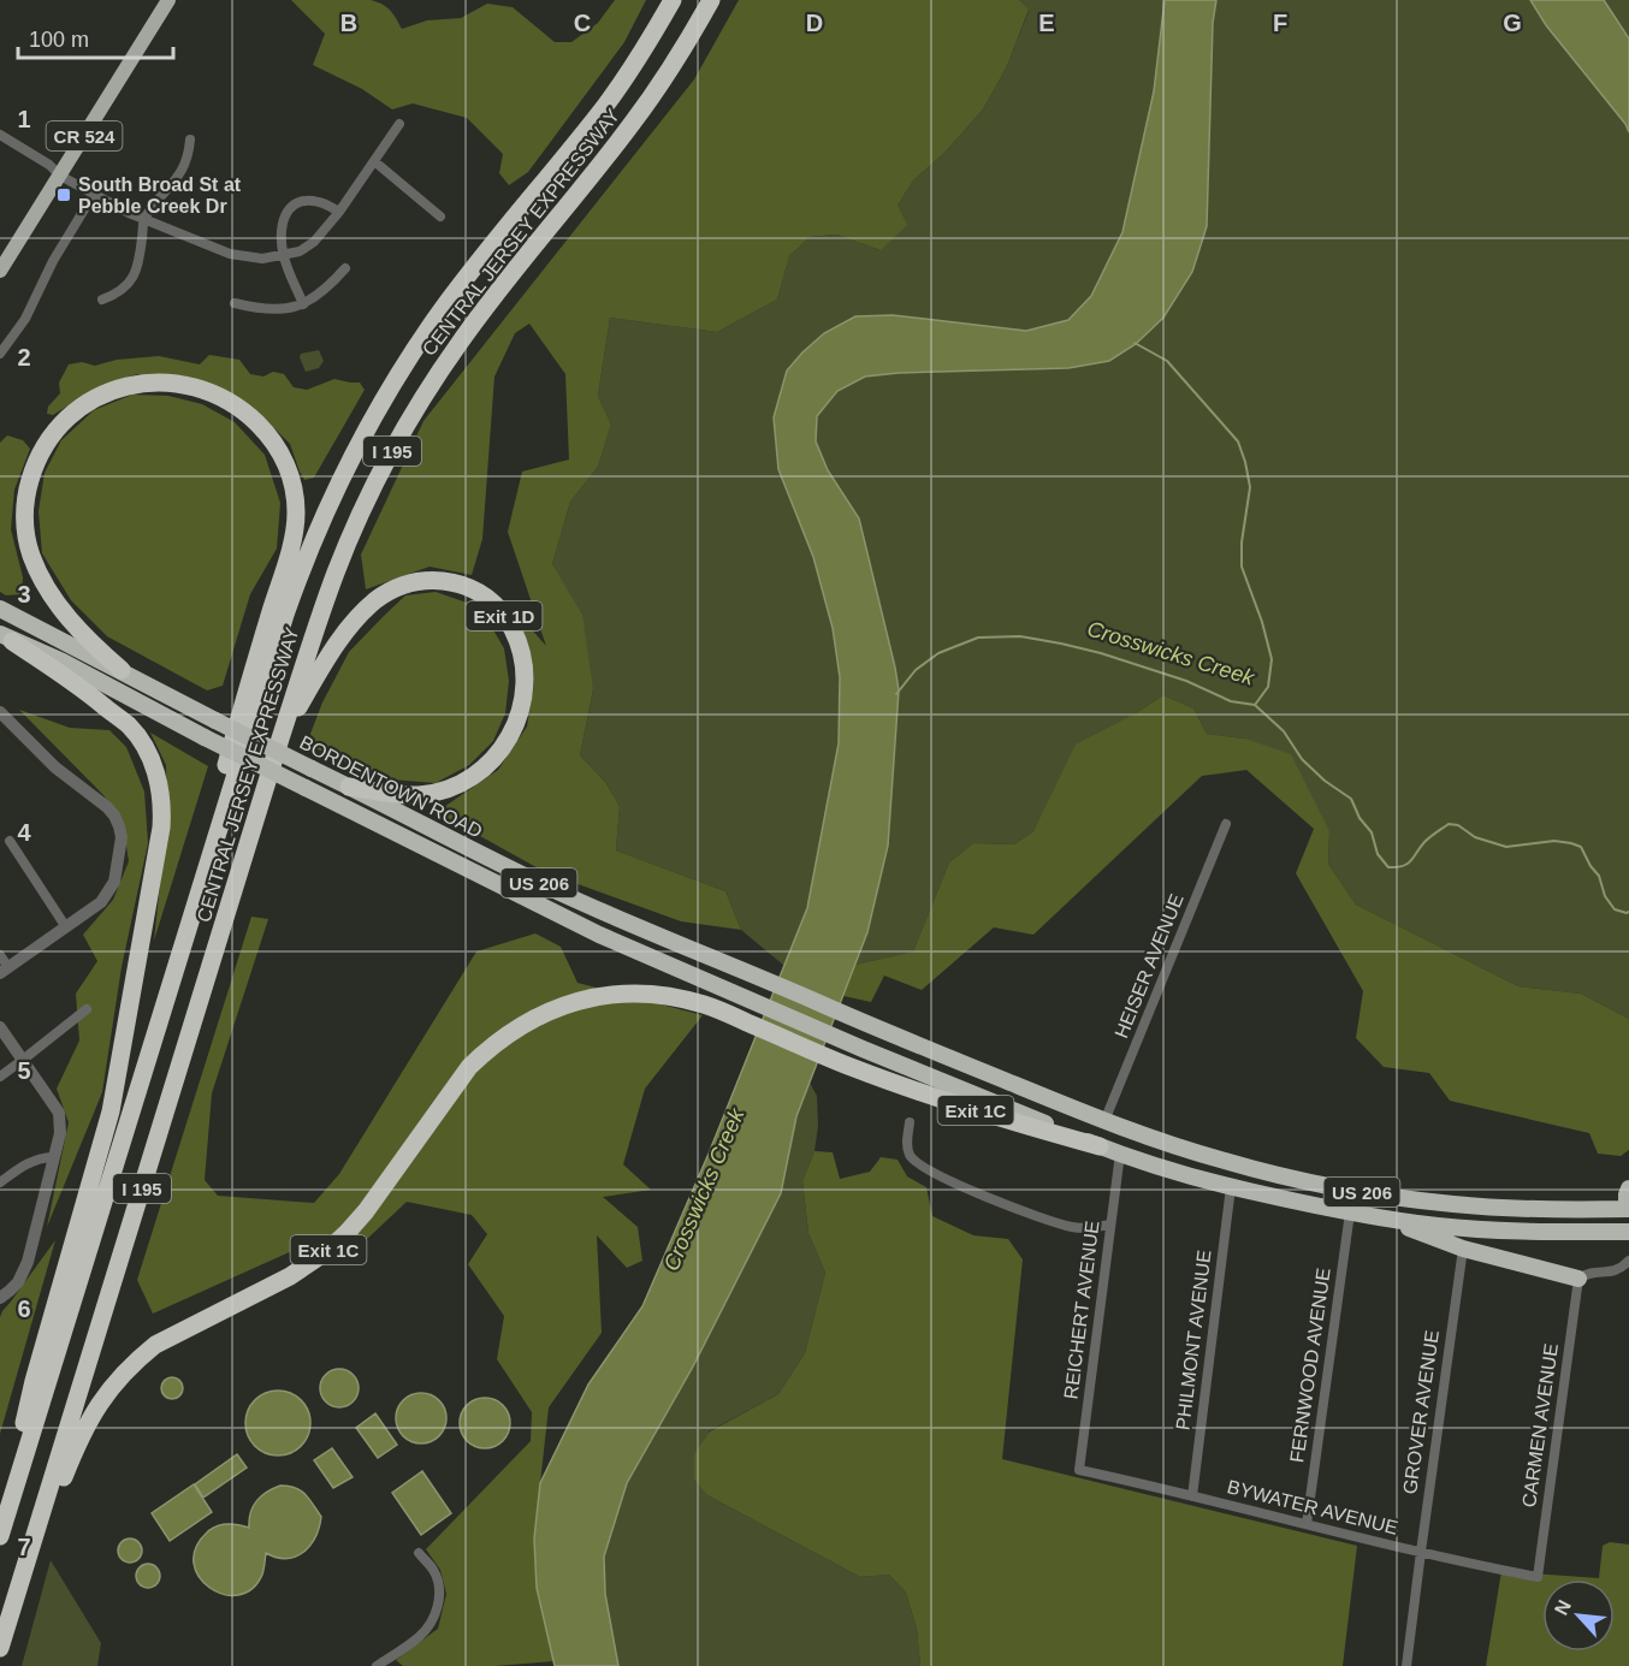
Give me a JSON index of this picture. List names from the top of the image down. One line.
{"streets":{"highway":["CENTRAL JERSEY EXPRESSWAY","I 195","Exit 1D","BORDENTOWN ROAD","US 206","Exit 1C"],"main road":["CR 524"],"street":["HEISER AVENUE","REICHERT AVENUE","PHILMONT AVENUE","FERNWOOD AVENUE","GROVER AVENUE","CARMEN AVENUE","BYWATER AVENUE"]},"crossings":[["CENTRAL JERSEY EXPRESSWAY","Exit 1D"],["CENTRAL JERSEY EXPRESSWAY","Exit 1C"],["Exit 1D","BORDENTOWN ROAD"],["BORDENTOWN ROAD","US 206"],["BORDENTOWN ROAD","HEISER AVENUE"],["BORDENTOWN ROAD","Exit 1C"],["US 206","HEISER AVENUE"],["US 206","Exit 1C"],["US 206","REICHERT AVENUE"],["US 206","PHILMONT AVENUE"],["US 206","FERNWOOD AVENUE"],["REICHERT AVENUE","BYWATER AVENUE"],["PHILMONT AVENUE","BYWATER AVENUE"],["FERNWOOD AVENUE","BYWATER AVENUE"],["GROVER AVENUE","BYWATER AVENUE"],["CARMEN AVENUE","BYWATER AVENUE"]],"water":["Crosswicks Creek"],"places":{"transit":["South Broad St at Pebble Creek Dr"]},"scale_bar":"100 m","north":"top left","grid":{"columns":["B","C","D","E","F","G"],"rows":["1","2","3","4","5","6","7"]}}
